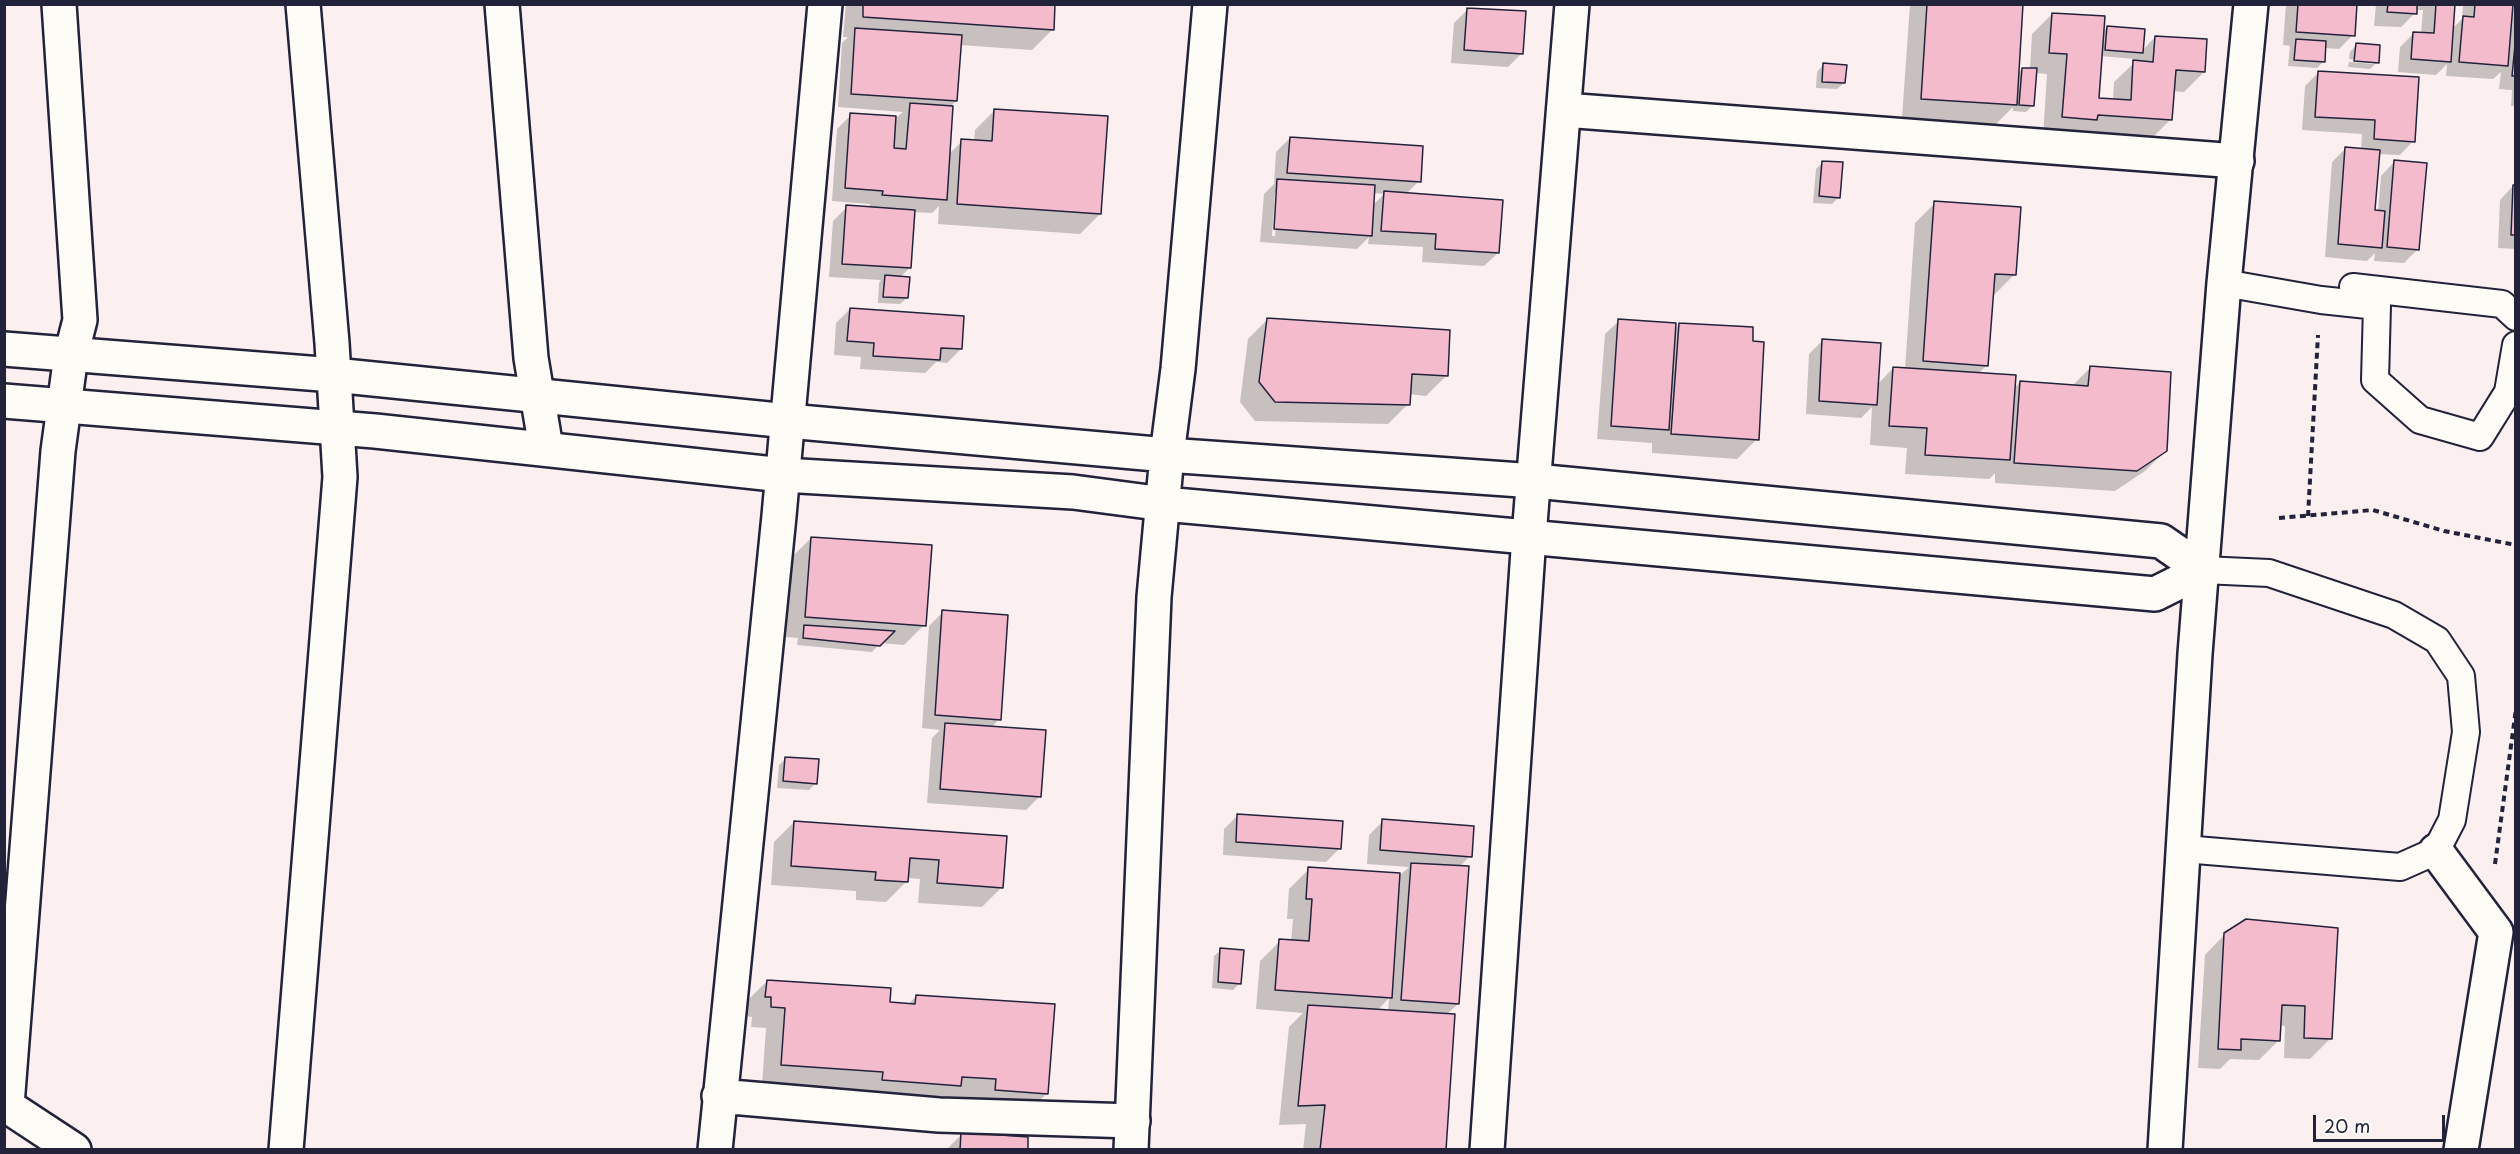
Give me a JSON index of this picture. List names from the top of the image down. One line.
{"scale_bar":"20 m"}
